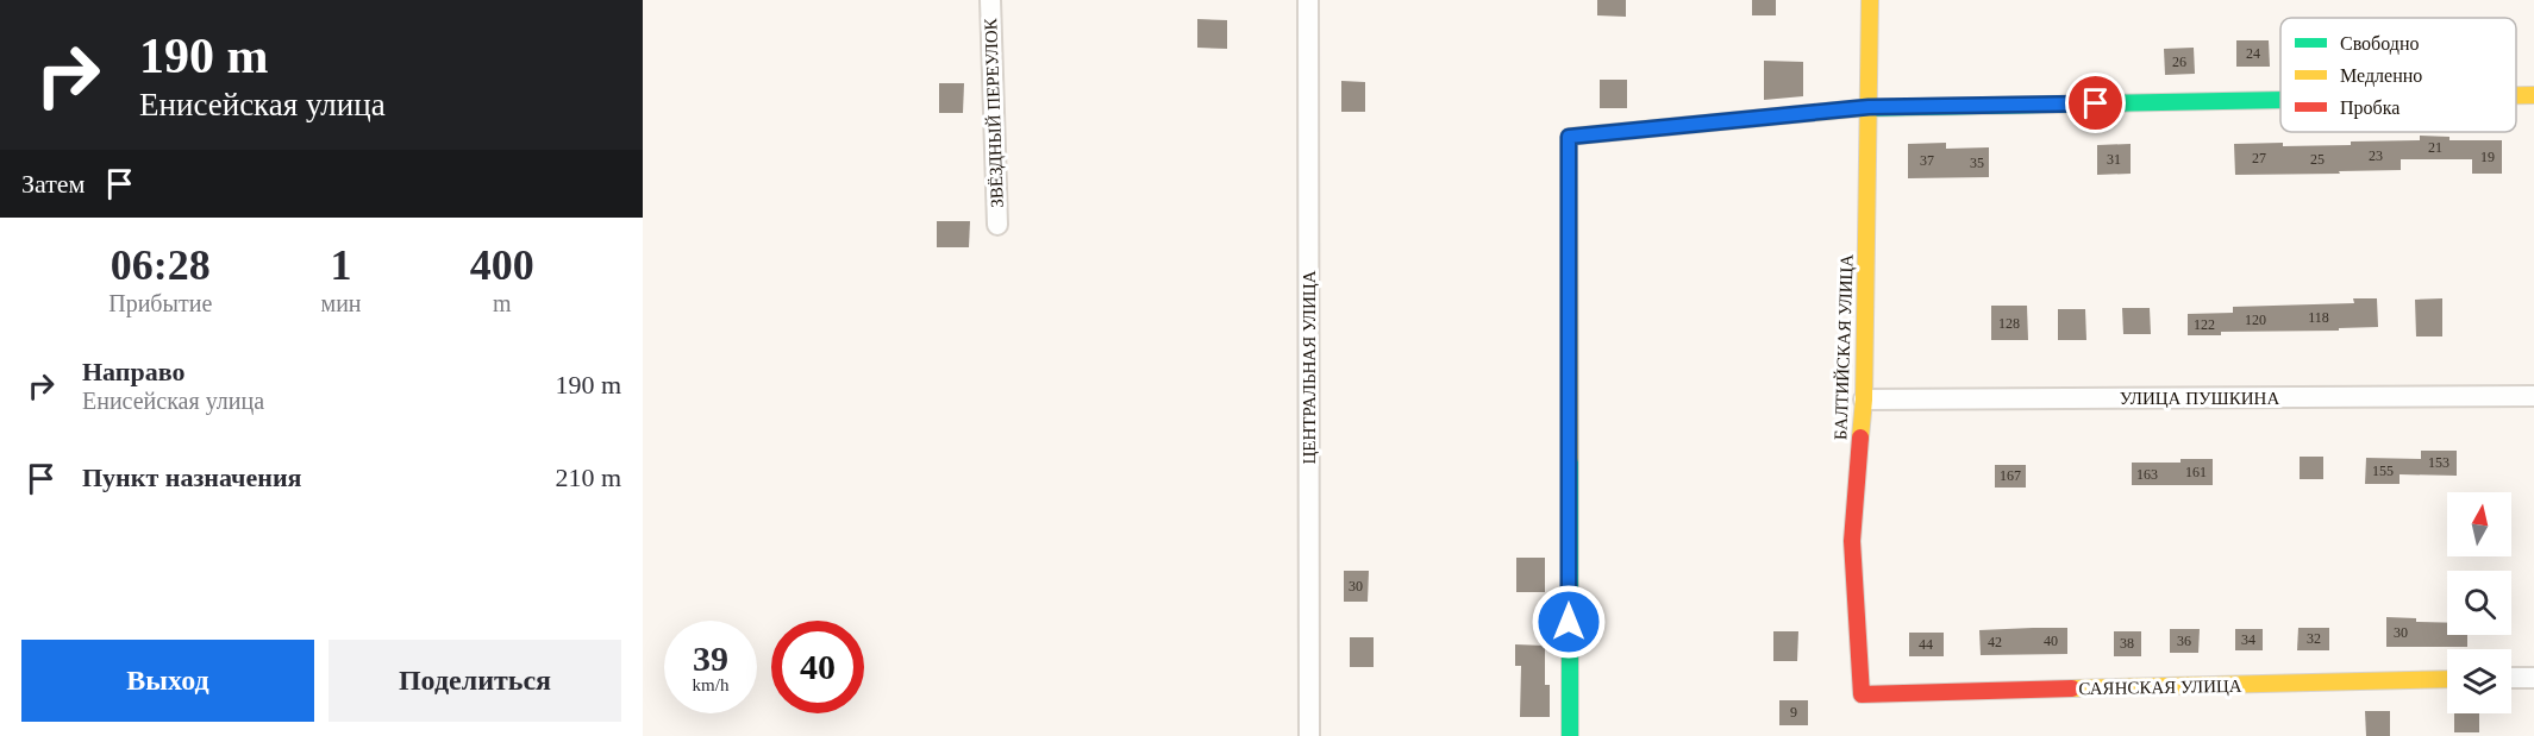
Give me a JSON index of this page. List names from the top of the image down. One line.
{"streets":{"street":["ЗВЁЗДНЫЙ ПЕРЕУЛОК","БАЛТИЙСКАЯ УЛИЦА","ЦЕНТРАЛЬНАЯ УЛИЦА","УЛИЦА ПУШКИНА","САЯНСКАЯ УЛИЦА"]},"crossings":[["БАЛТИЙСКАЯ УЛИЦА","УЛИЦА ПУШКИНА"],["БАЛТИЙСКАЯ УЛИЦА","САЯНСКАЯ УЛИЦА"]],"house_numbers":["24","26","21","23","19","27","31","25","37","35","118","120","128","122","153","155","161","163","167","30","30","32","34","40","36","42","38","44","9"],"legend":["Свободно","Медленно","Пробка"],"north":"top","page":{"turn":["190 m","Енисейская улица"],"then":"Затем","eta":["06:28","Прибытие","1","мин","400","m"],"list":[{"name":"Направо","note":"Енисейская улица","value":"190 m"},{"name":"Пункт назначения","value":"210 m"}],"speed":"39 km/h","limit":"40","buttons":["Выход","Поделиться"]}}
